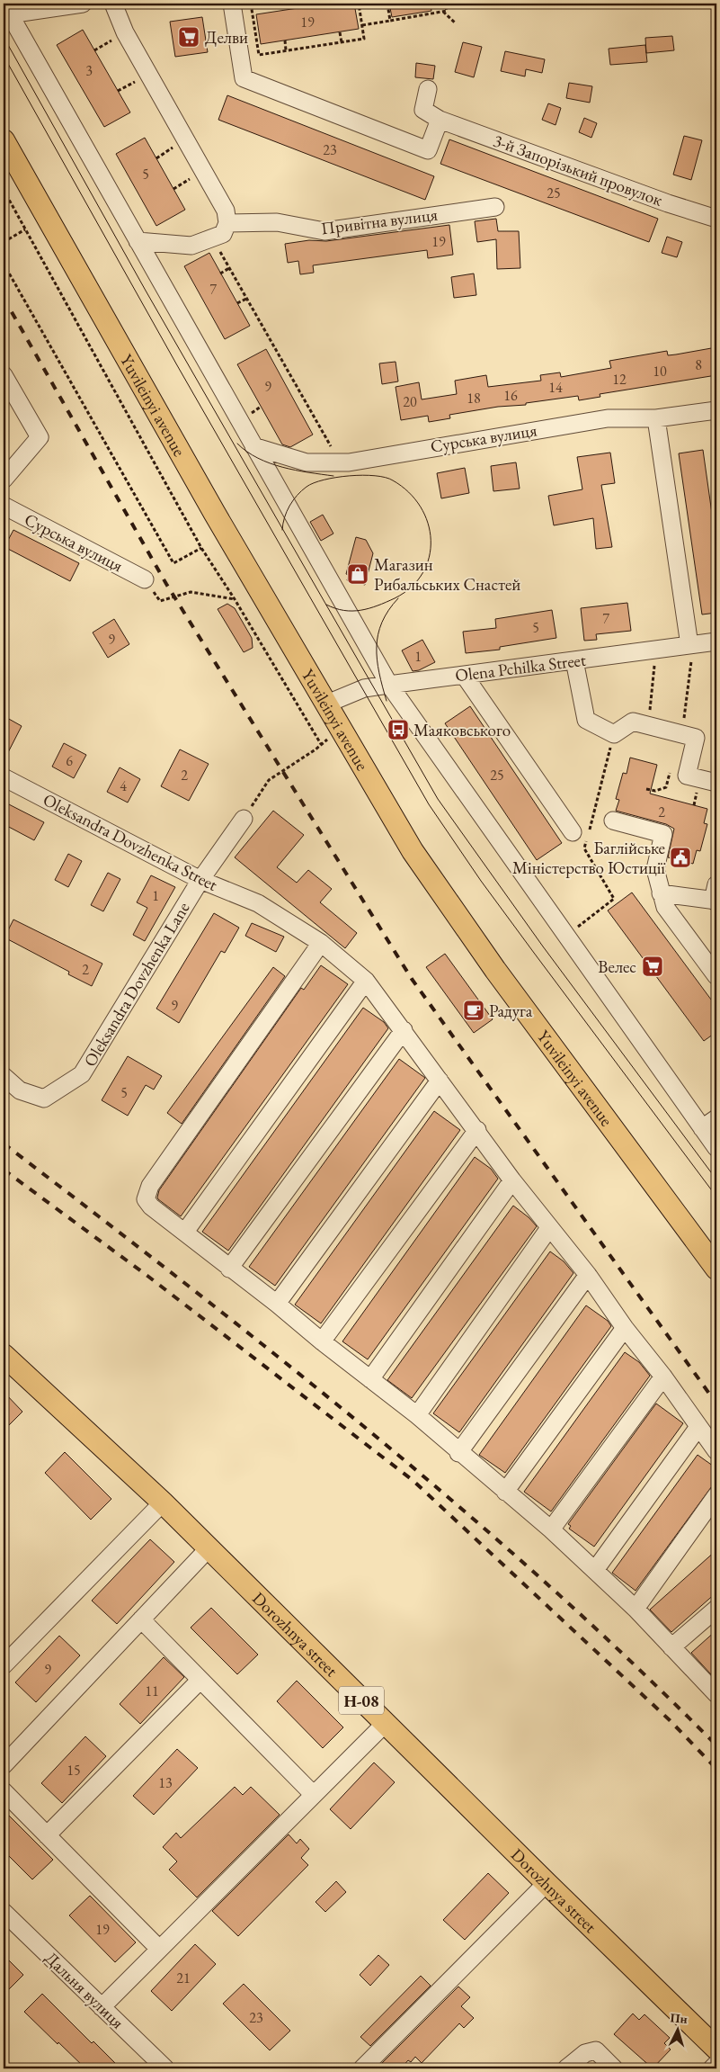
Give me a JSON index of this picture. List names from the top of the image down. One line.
{"streets":{"main road":["Yuvileinyi avenue","Dorozhnya street","Н-08"],"street":["3-й Запорізький провулок","Привітна вулиця","Сурська вулиця","Olena Pchilka Street","Oleksandra Dovzhenka Street","Oleksandra Dovzhenka Lane","Дальня вулиця"]},"crossings":[["Yuvileinyi avenue","Olena Pchilka Street"],["Oleksandra Dovzhenka Street","Oleksandra Dovzhenka Lane"]],"places":{"supermarket":["Делви","Велес"],"shop":["Магазин Рибальських Снастей"],"bus stop":["Маяковського"],"public building":["Баглійське Міністерство Юстиції"],"cafe":["Радуга"]},"house_numbers":["19","3","23","5","25","19","7","8","10","12","9","14","16","18","20","7","5","9","1","6","2","25","4","2","1","2","9","5","9","11","15","13","19","21","23"],"north":"top"}
